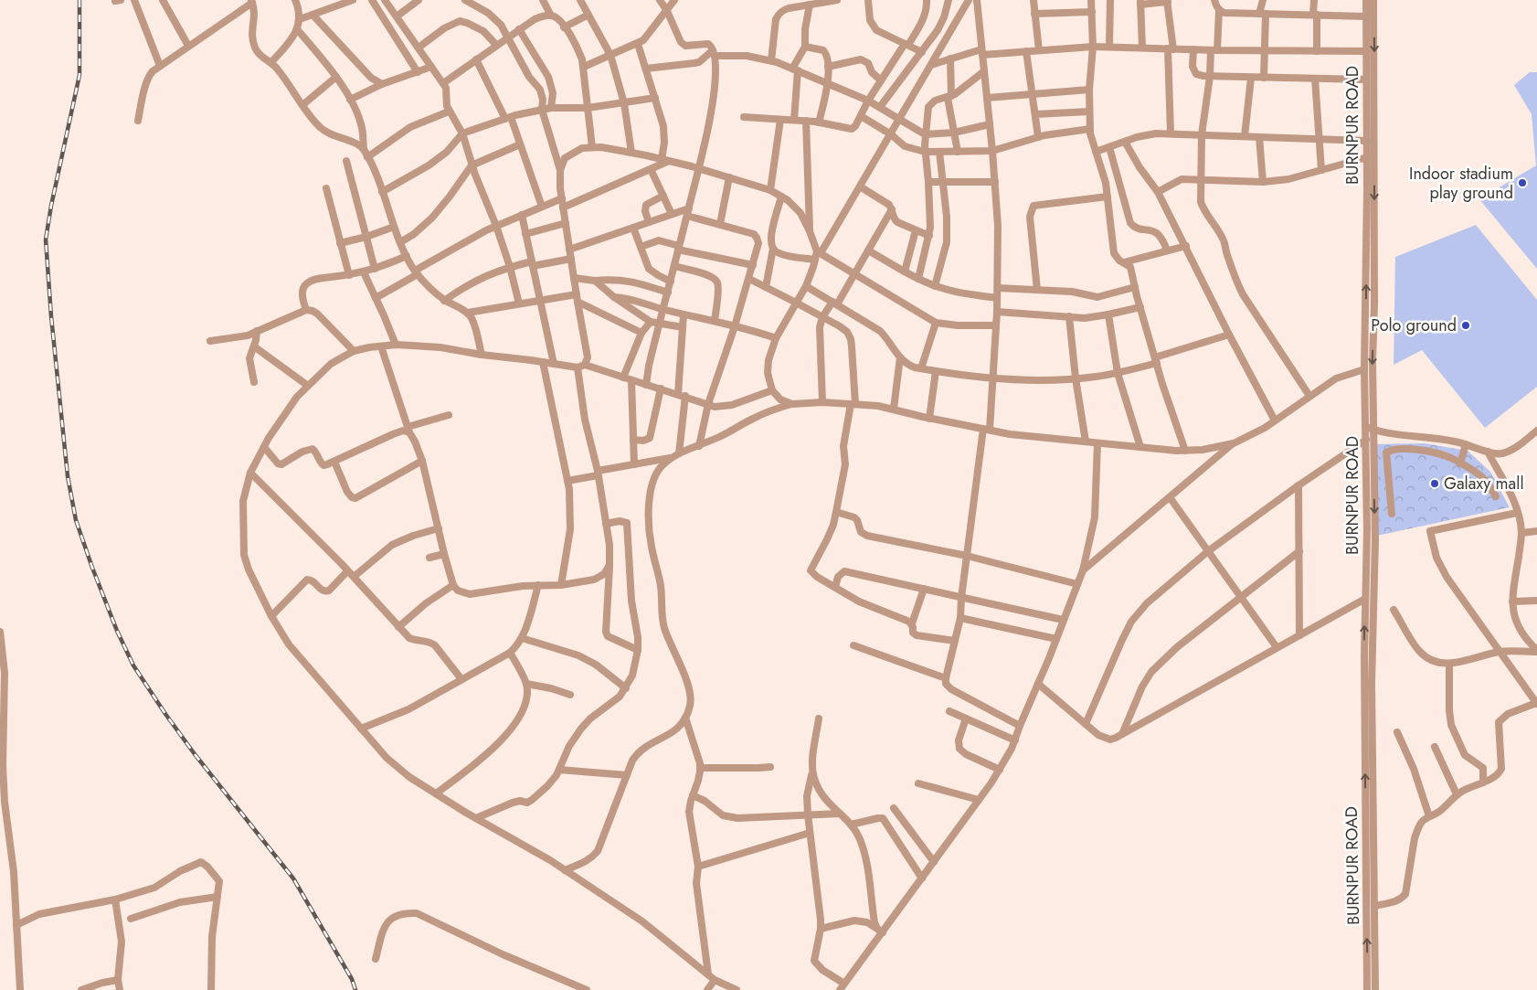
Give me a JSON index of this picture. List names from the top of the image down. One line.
{"streets":{"street":["BURNPUR ROAD"]},"places":["Indoor stadium play ground","Polo ground","Galaxy mall"]}
